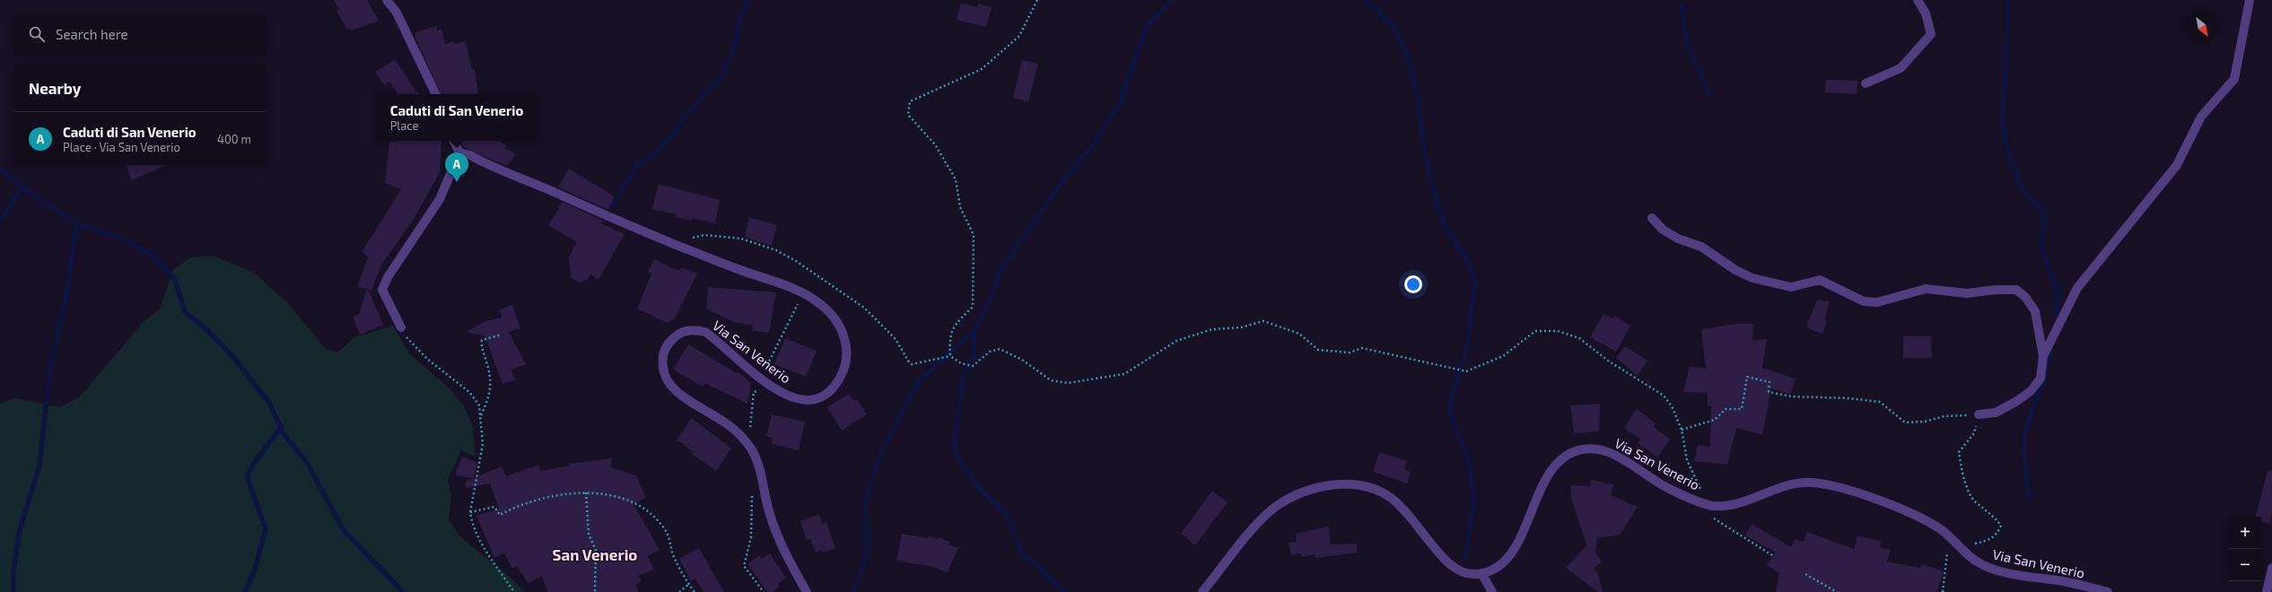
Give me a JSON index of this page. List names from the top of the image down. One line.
{"streets":{"street":["Via San Venerio"]},"districts":["San Venerio"],"north":"bottom right","page":{"search":"Search here","heading":"Nearby","popup":["Caduti di San Venerio","Place"],"list":[{"mark":"A","name":"Caduti di San Venerio","note":"Place · Via San Venerio","value":"400 m"}],"pins":"A","map_buttons":["+","−"]}}
